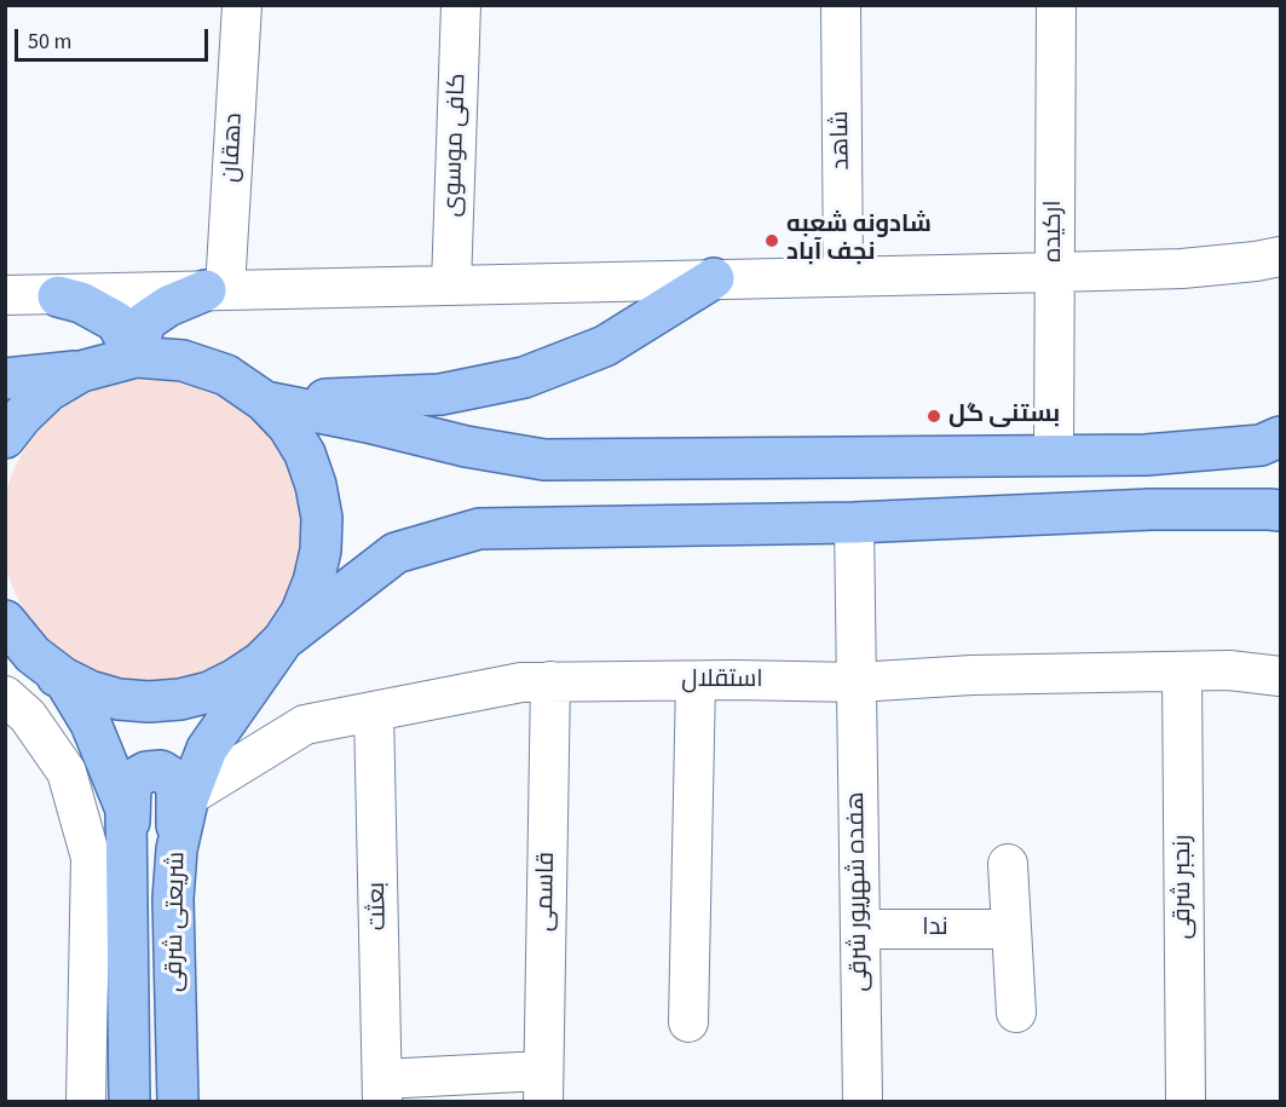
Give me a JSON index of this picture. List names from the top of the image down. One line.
{"streets":{"main road":["شریعتی شرقی"],"street":["شاهد","کافی موسوی","دهقان","ارکیده","استقلال","رنجبر شرقی","قاسمی","هفده شهریور شرقی","بعثت","ندا"]},"crossings":[["استقلال","رنجبر شرقی"],["استقلال","قاسمی"],["استقلال","هفده شهریور شرقی"],["استقلال","بعثت"],["استقلال","شریعتی شرقی"],["هفده شهریور شرقی","ندا"]],"places":["شادونه شعبه نجف آباد","بستنی گل"],"scale_bar":"50 m"}
